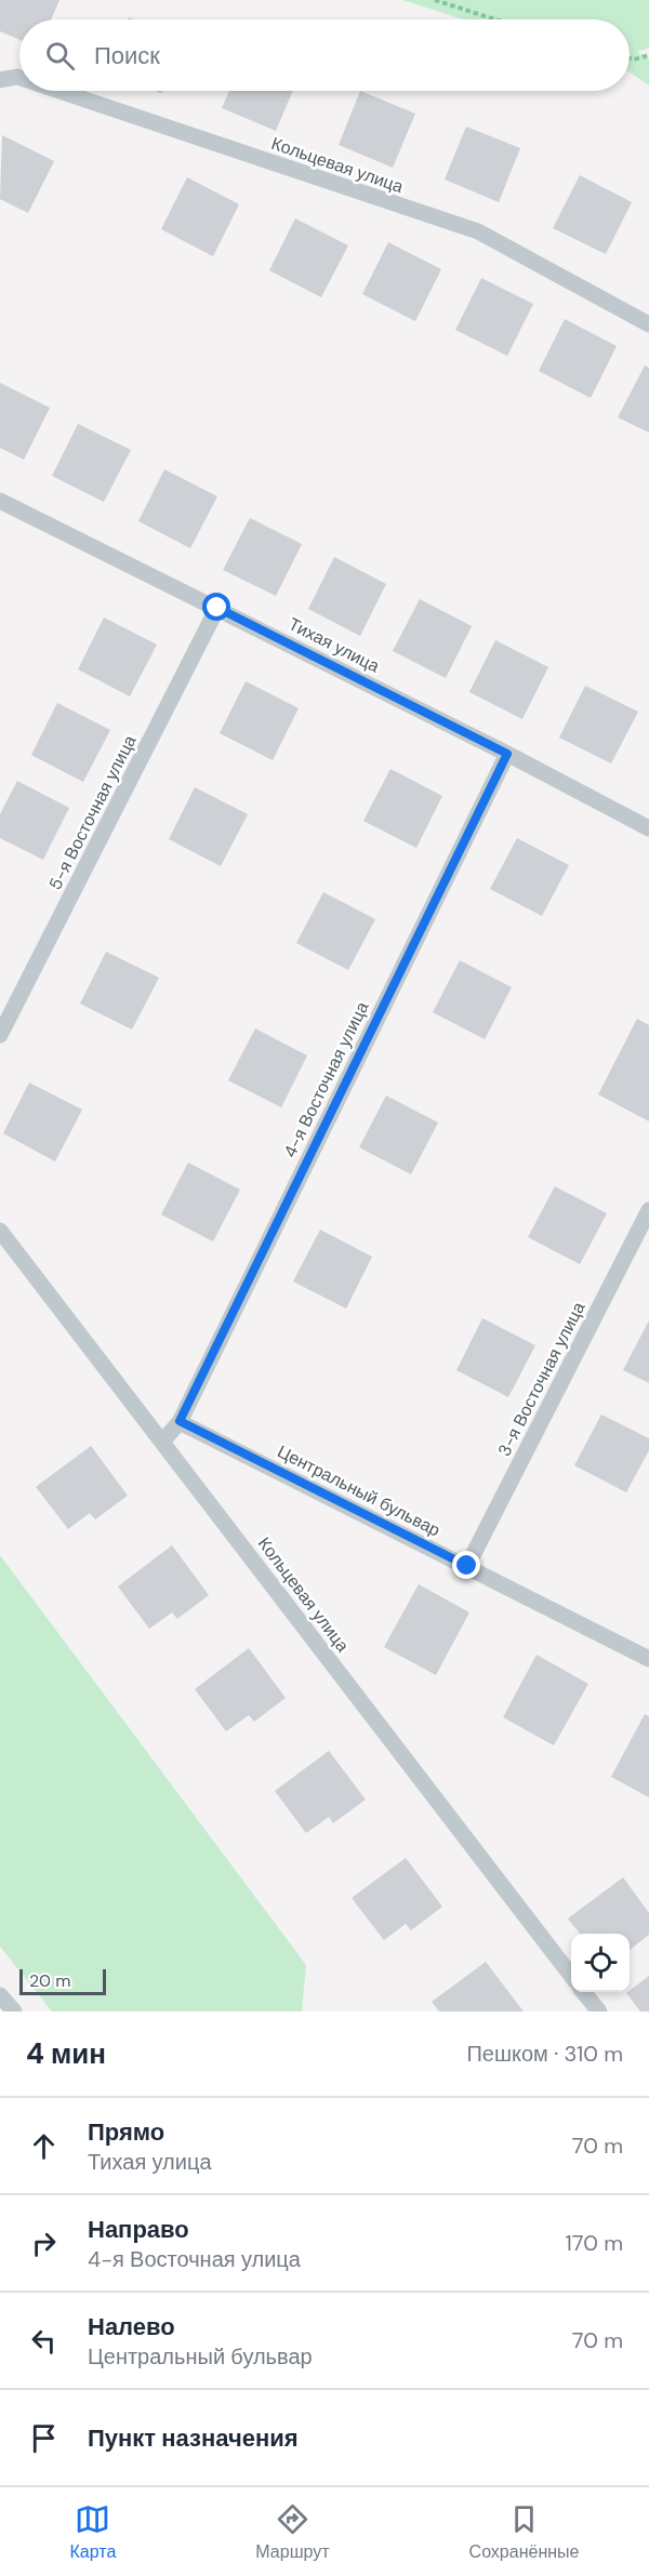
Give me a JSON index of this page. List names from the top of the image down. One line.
{"streets":{"lane":["Кольцевая улица","Тихая улица","5-я Восточная улица","4-я Восточная улица","3-я Восточная улица","Центральный бульвар"]},"crossings":[["Тихая улица","5-я Восточная улица"],["Тихая улица","4-я Восточная улица"],["4-я Восточная улица","Центральный бульвар"],["3-я Восточная улица","Центральный бульвар"]],"scale_bar":"20 m","page":{"search":"Поиск","scale":"20 m","heading":["4 мин","Пешком · 310 m"],"list":[["Прямо","Тихая улица","70 m"],["Направо","4-я Восточная улица","170 m"],["Налево","Центральный бульвар","70 m"],"Пункт назначения"],"nav":["Карта","Маршрут","Сохранённые"]}}
